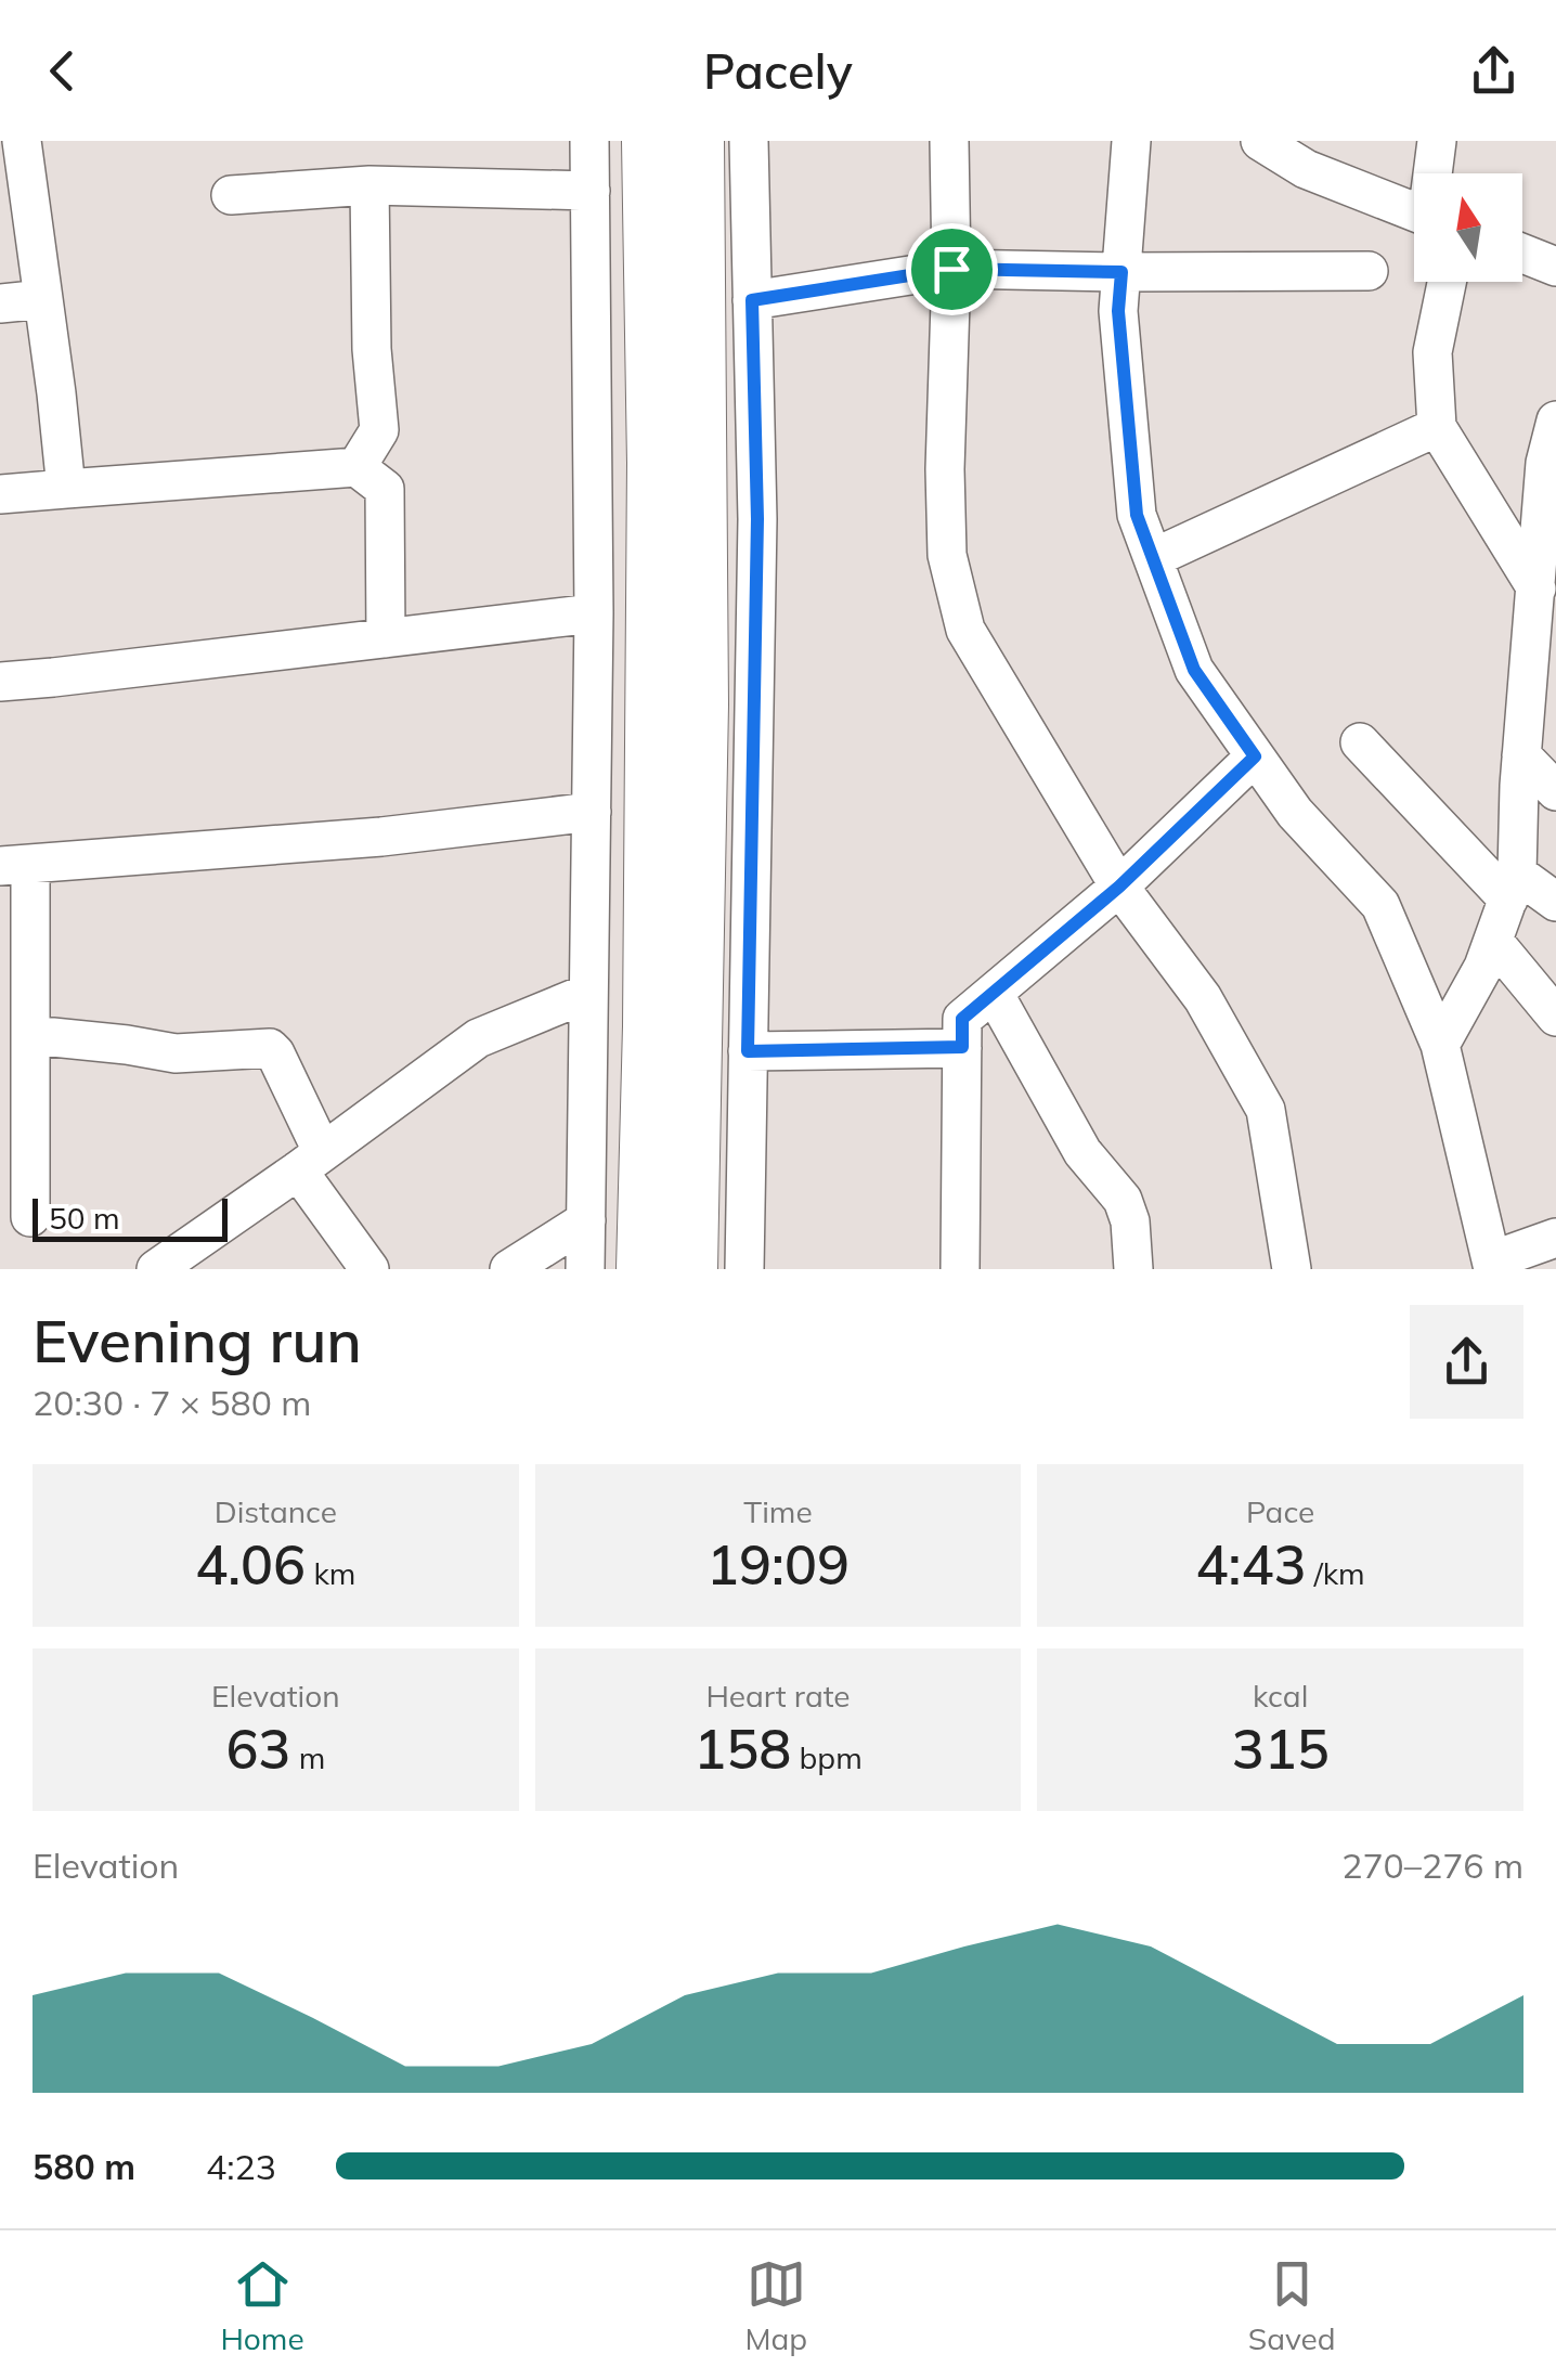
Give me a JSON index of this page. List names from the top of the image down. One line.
{"scale_bar":"50 m","north":"top","page":{"header":"Pacely","scale":"50 m","heading":["Evening run","20:30 · 7 × 580 m"],"stats":[["Distance","4.06 km"],["Time","19:09"],["Pace","4:43 /km"],["Elevation","63 m"],["Heart rate","158 bpm"],["kcal","315"]],"chart":["Elevation","270–276 m"],"list":[{"name":"580 m","note":"4:23"}],"tabs":["Home","Map","Saved"]}}
